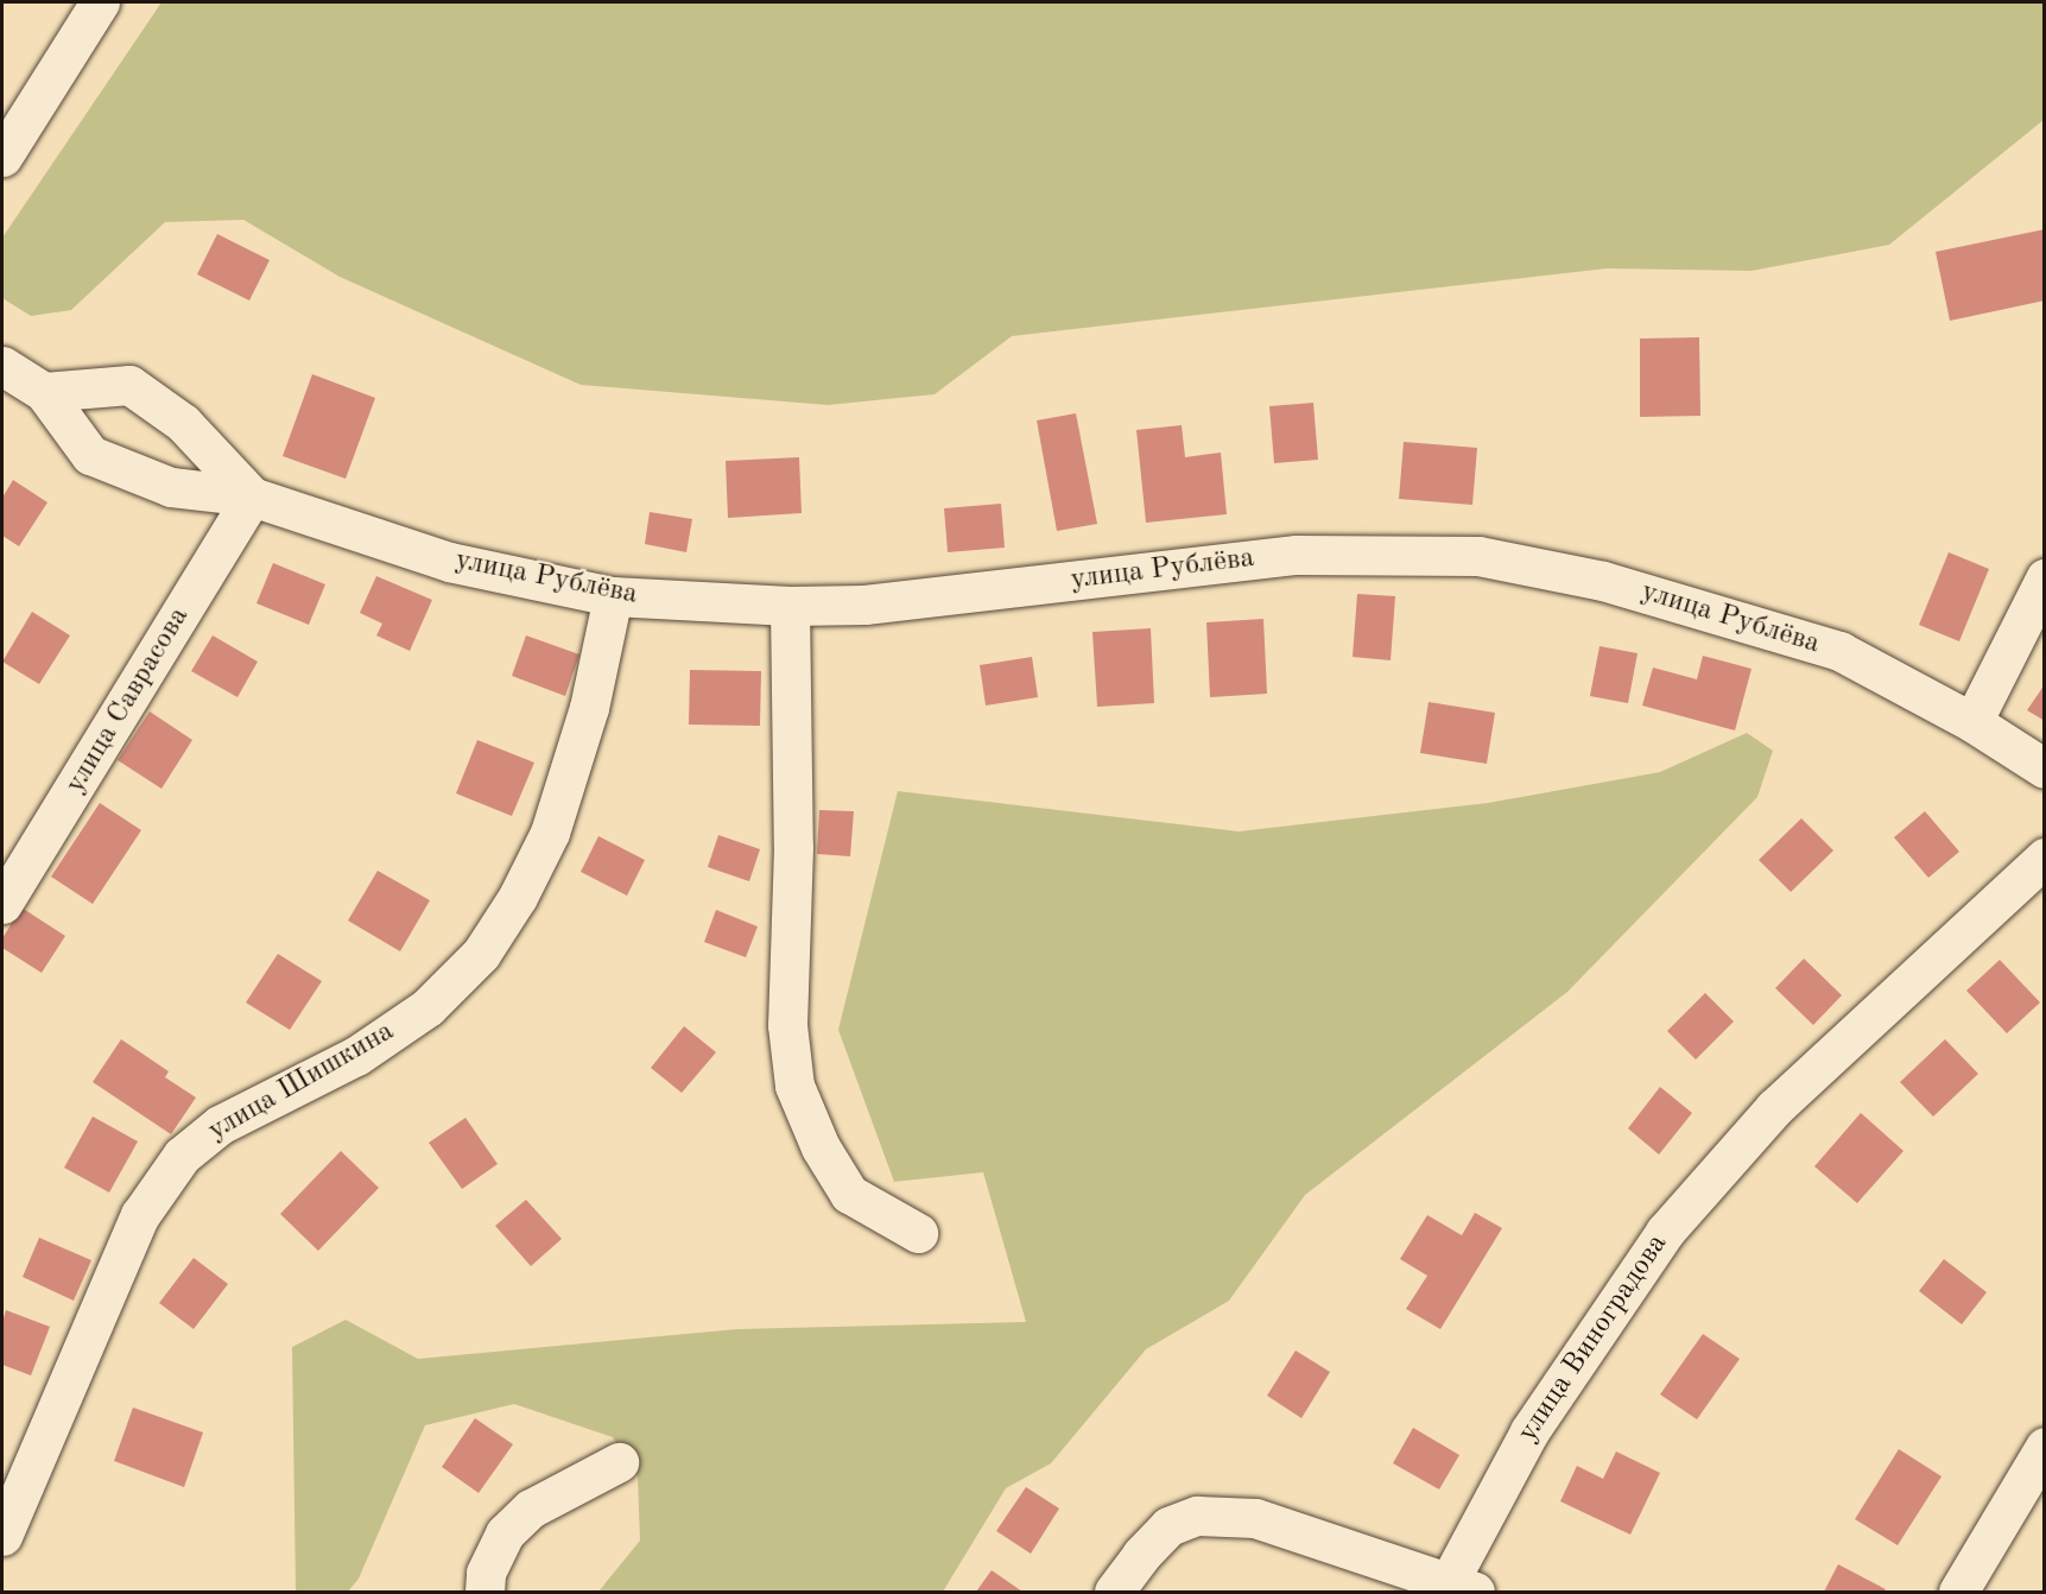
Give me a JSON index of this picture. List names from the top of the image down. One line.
{"streets":{"street":["улица Рублёва","улица Саврасова","улица Шишкина","улица Виноградова"]},"crossings":[["улица Рублёва","улица Саврасова"],["улица Рублёва","улица Шишкина"]]}
